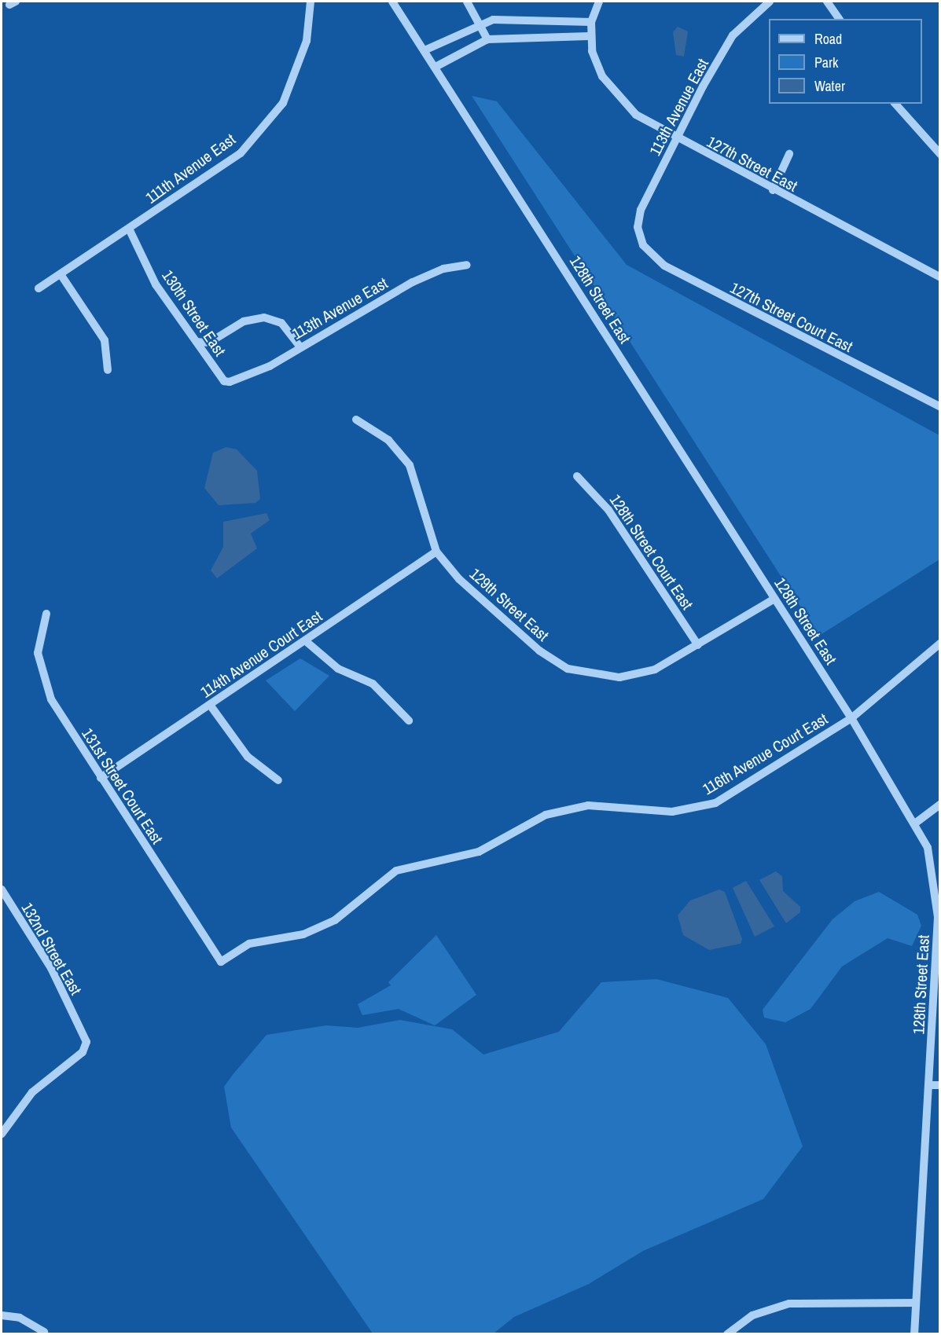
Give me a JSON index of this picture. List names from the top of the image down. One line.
{"streets":{"street":["113th Avenue East","127th Street East","111th Avenue East","128th Street East","130th Street East","127th Street Court East","128th Street Court East","129th Street East","114th Avenue Court East","116th Avenue Court East","131st Street Court East","132nd Street East"]},"crossings":[["113th Avenue East","127th Street East"],["113th Avenue East","130th Street East"],["113th Avenue East","127th Street Court East"],["111th Avenue East","130th Street East"],["128th Street East","116th Avenue Court East"],["128th Street Court East","129th Street East"],["129th Street East","114th Avenue Court East"],["114th Avenue Court East","131st Street Court East"],["116th Avenue Court East","131st Street Court East"]],"legend":["Road","Park","Water"]}
